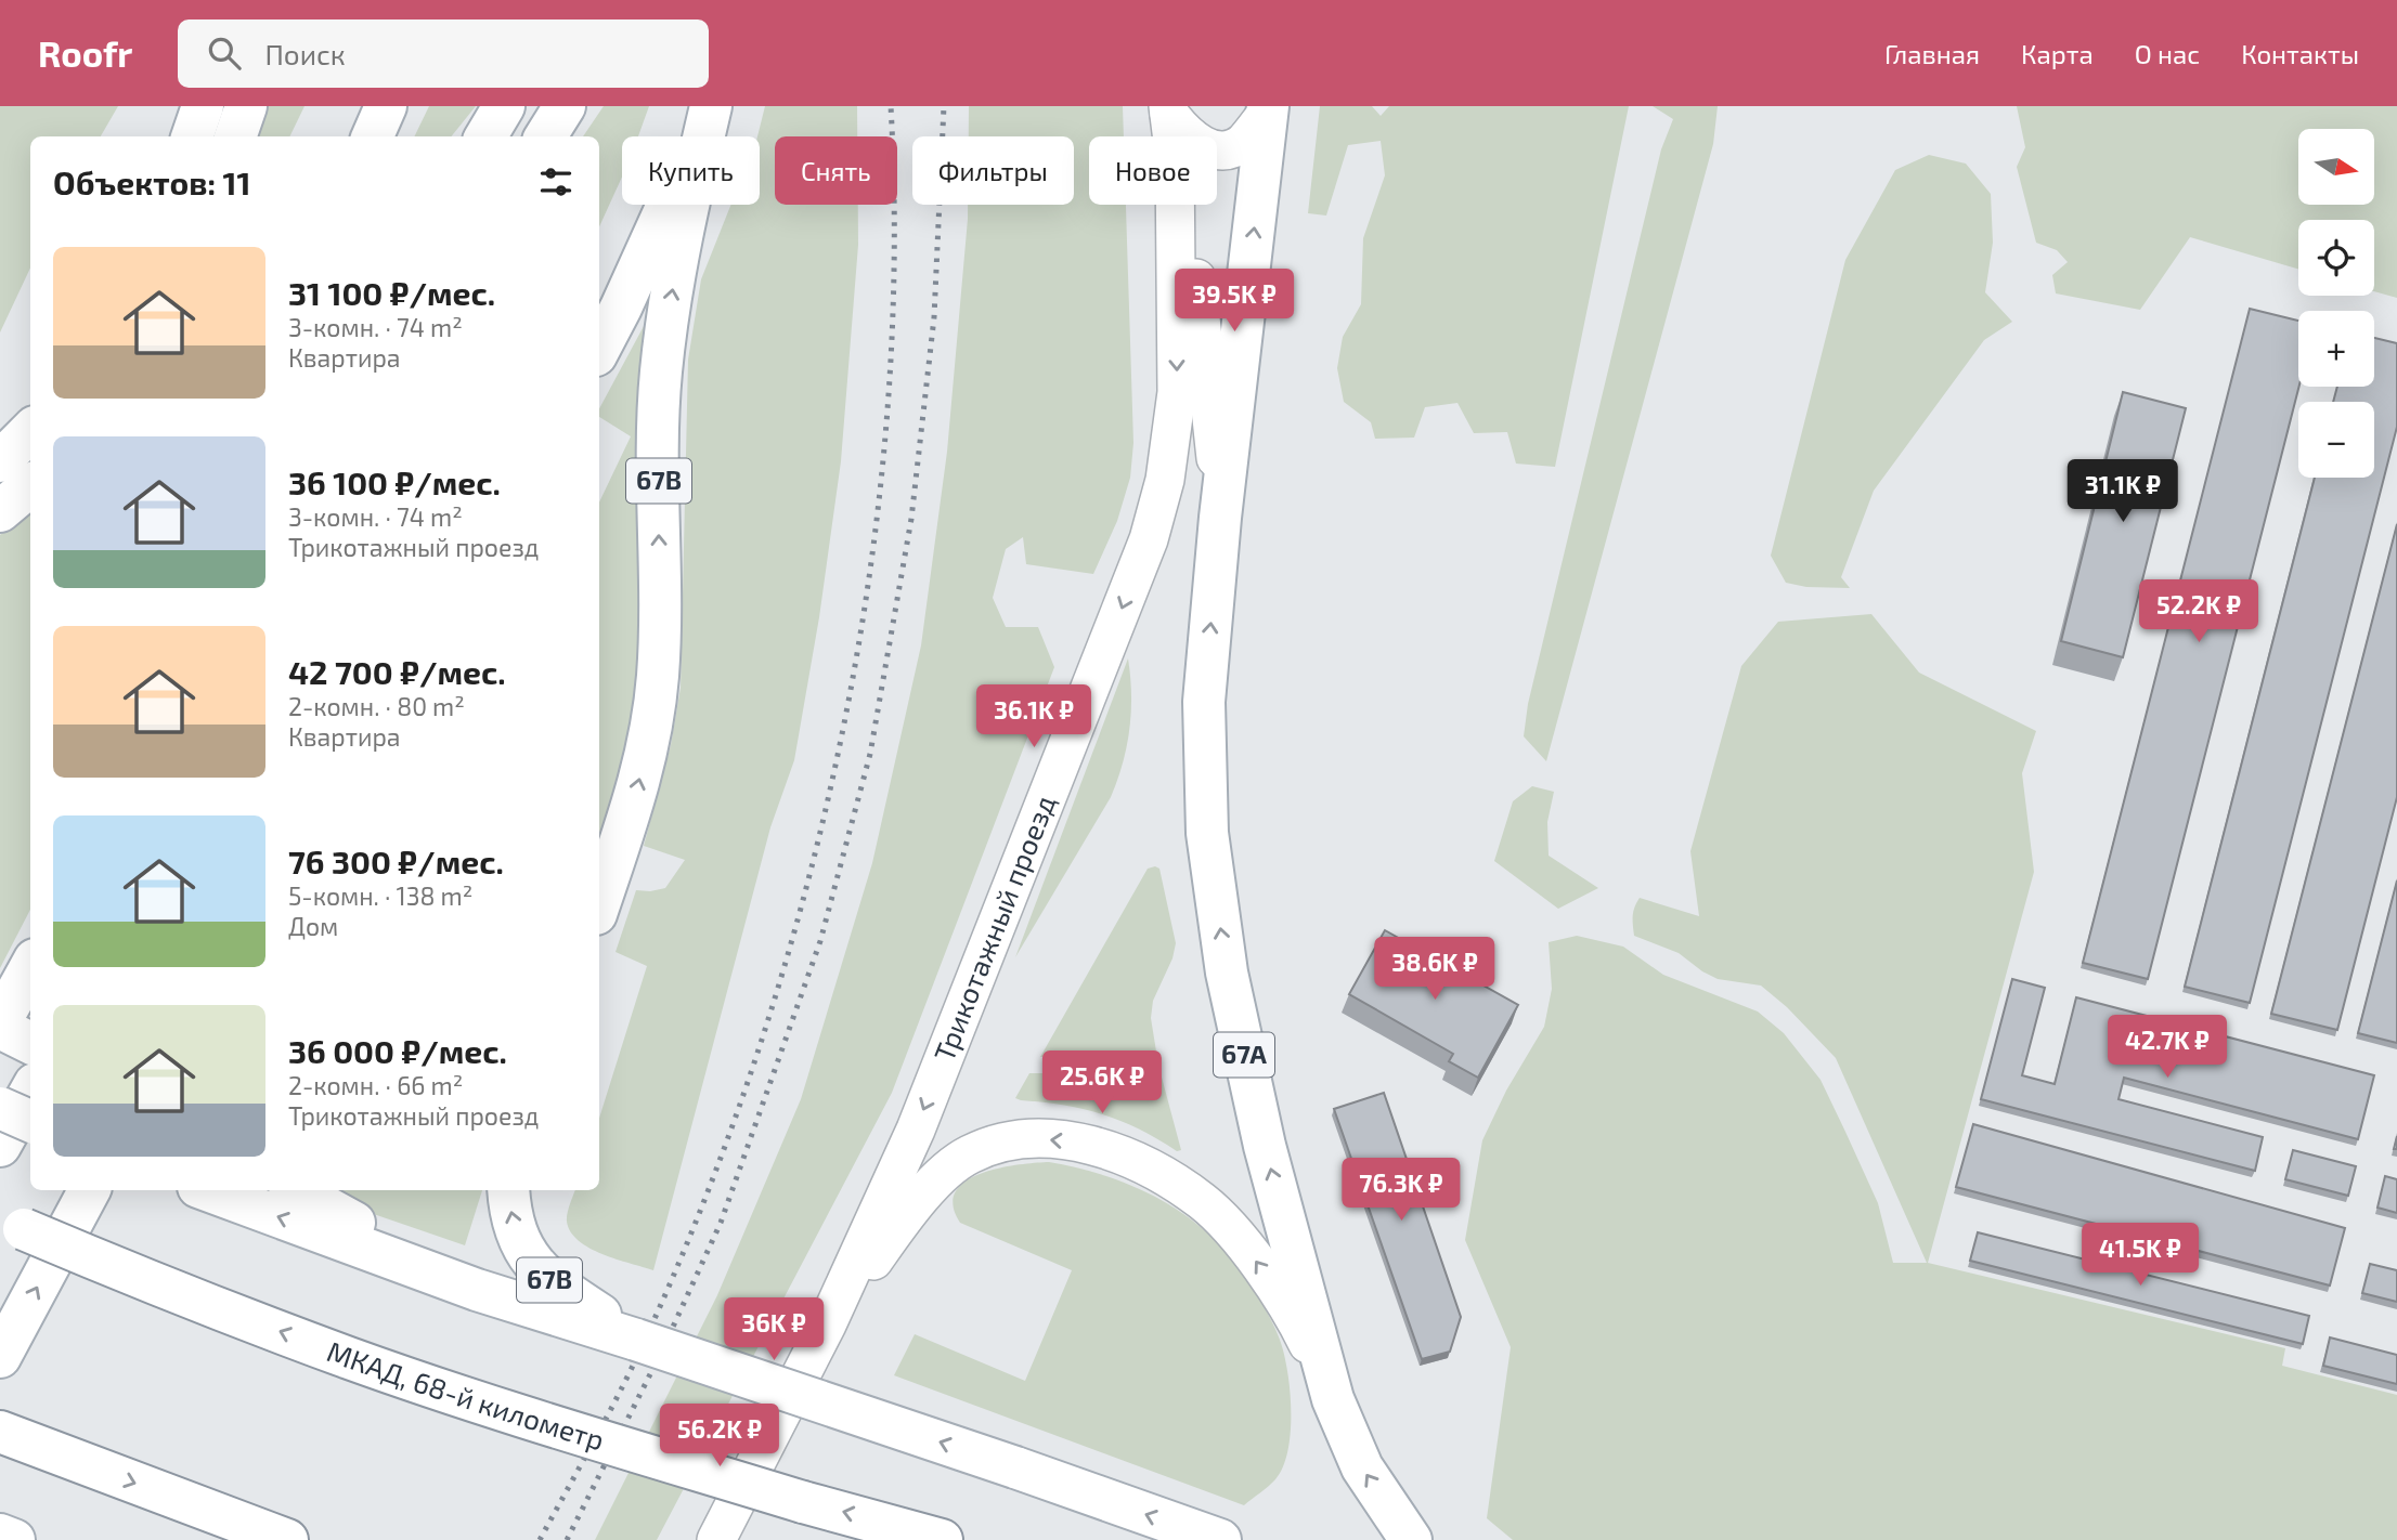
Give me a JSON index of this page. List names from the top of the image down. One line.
{"streets":{"main road":["67B","Трикотажный проезд","67A","МКАД, 68-й километр"]},"north":"right","page":{"header":"Roofr","search":"Поиск","nav":["Главная","Карта","О нас","Контакты"],"map_buttons":["+","−"],"chip":["Купить","Снять","Фильтры","Новое"],"heading":"Объектов: 11","list":[{"name":"31 100 ₽/мес.","note":"3-комн. · 74 m² · Квартира"},{"name":"36 100 ₽/мес.","note":"3-комн. · 74 m² · Трикотажный проезд"},{"name":"42 700 ₽/мес.","note":"2-комн. · 80 m² · Квартира"},{"name":"76 300 ₽/мес.","note":"5-комн. · 138 m² · Дом"},{"name":"36 000 ₽/мес.","note":"2-комн. · 66 m² · Трикотажный проезд"}],"price":["39.5K ₽","31.1K ₽","52.2K ₽","36.1K ₽","38.6K ₽","42.7K ₽","25.6K ₽","76.3K ₽","41.5K ₽","36K ₽","56.2K ₽"]}}
